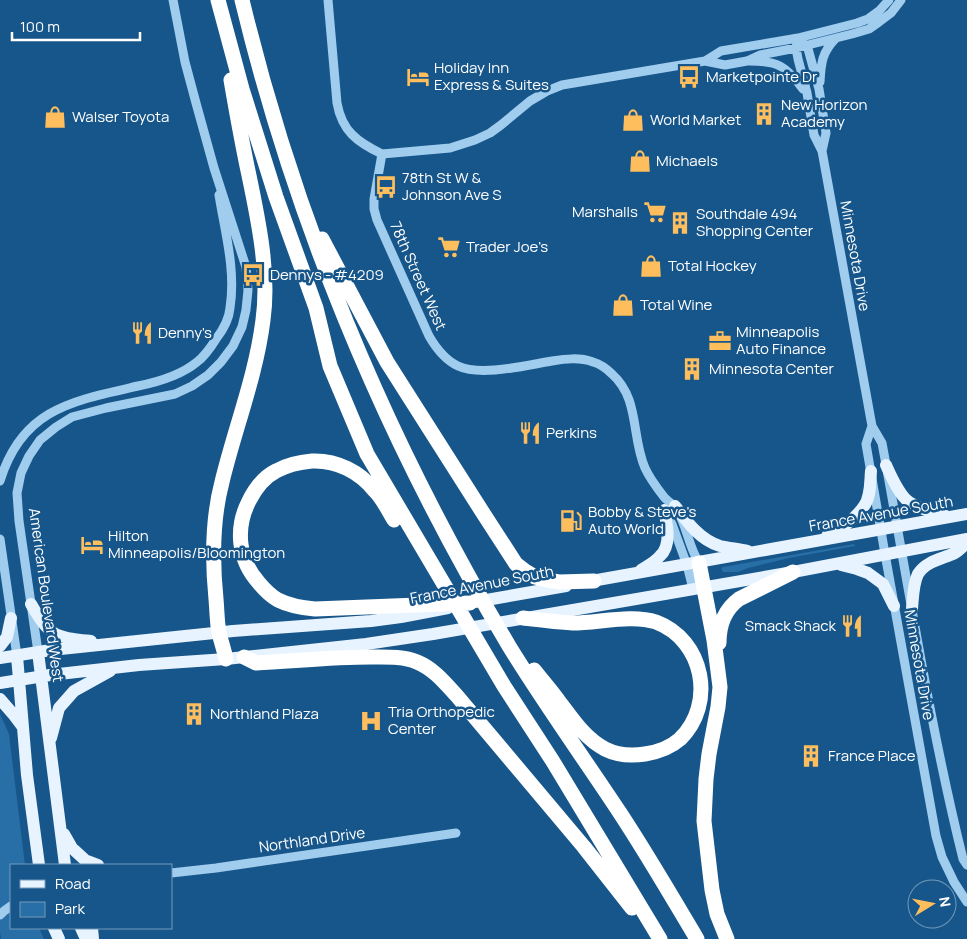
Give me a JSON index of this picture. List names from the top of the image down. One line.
{"streets":{"main road":["France Avenue South","American Boulevard West"],"street":["Minnesota Drive","78th Street West","Northland Drive"]},"crossings":[["Minnesota Drive","France Avenue South"],["78th Street West","France Avenue South"],["France Avenue South","American Boulevard West"]],"places":{"hotel":["Holiday Inn Express & Suites","Hilton Minneapolis/Bloomington"],"bus stop":["Marketpointe Dr","78th St W & Johnson Ave S","Dennys - #4209"],"building":["New Horizon Academy","Southdale 494 Shopping Center","Minnesota Center","Northland Plaza","France Place"],"shop":["Walser Toyota","World Market","Michaels","Total Hockey","Total Wine"],"supermarket":["Marshalls","Trader Joe's"],"restaurant":["Denny's","Perkins","Smack Shack"],"office":["Minneapolis Auto Finance"],"fuel station":["Bobby & Steve's Auto World"],"hospital":["Tria Orthopedic Center"]},"legend":["Road","Park"],"scale_bar":"100 m","north":"right"}
